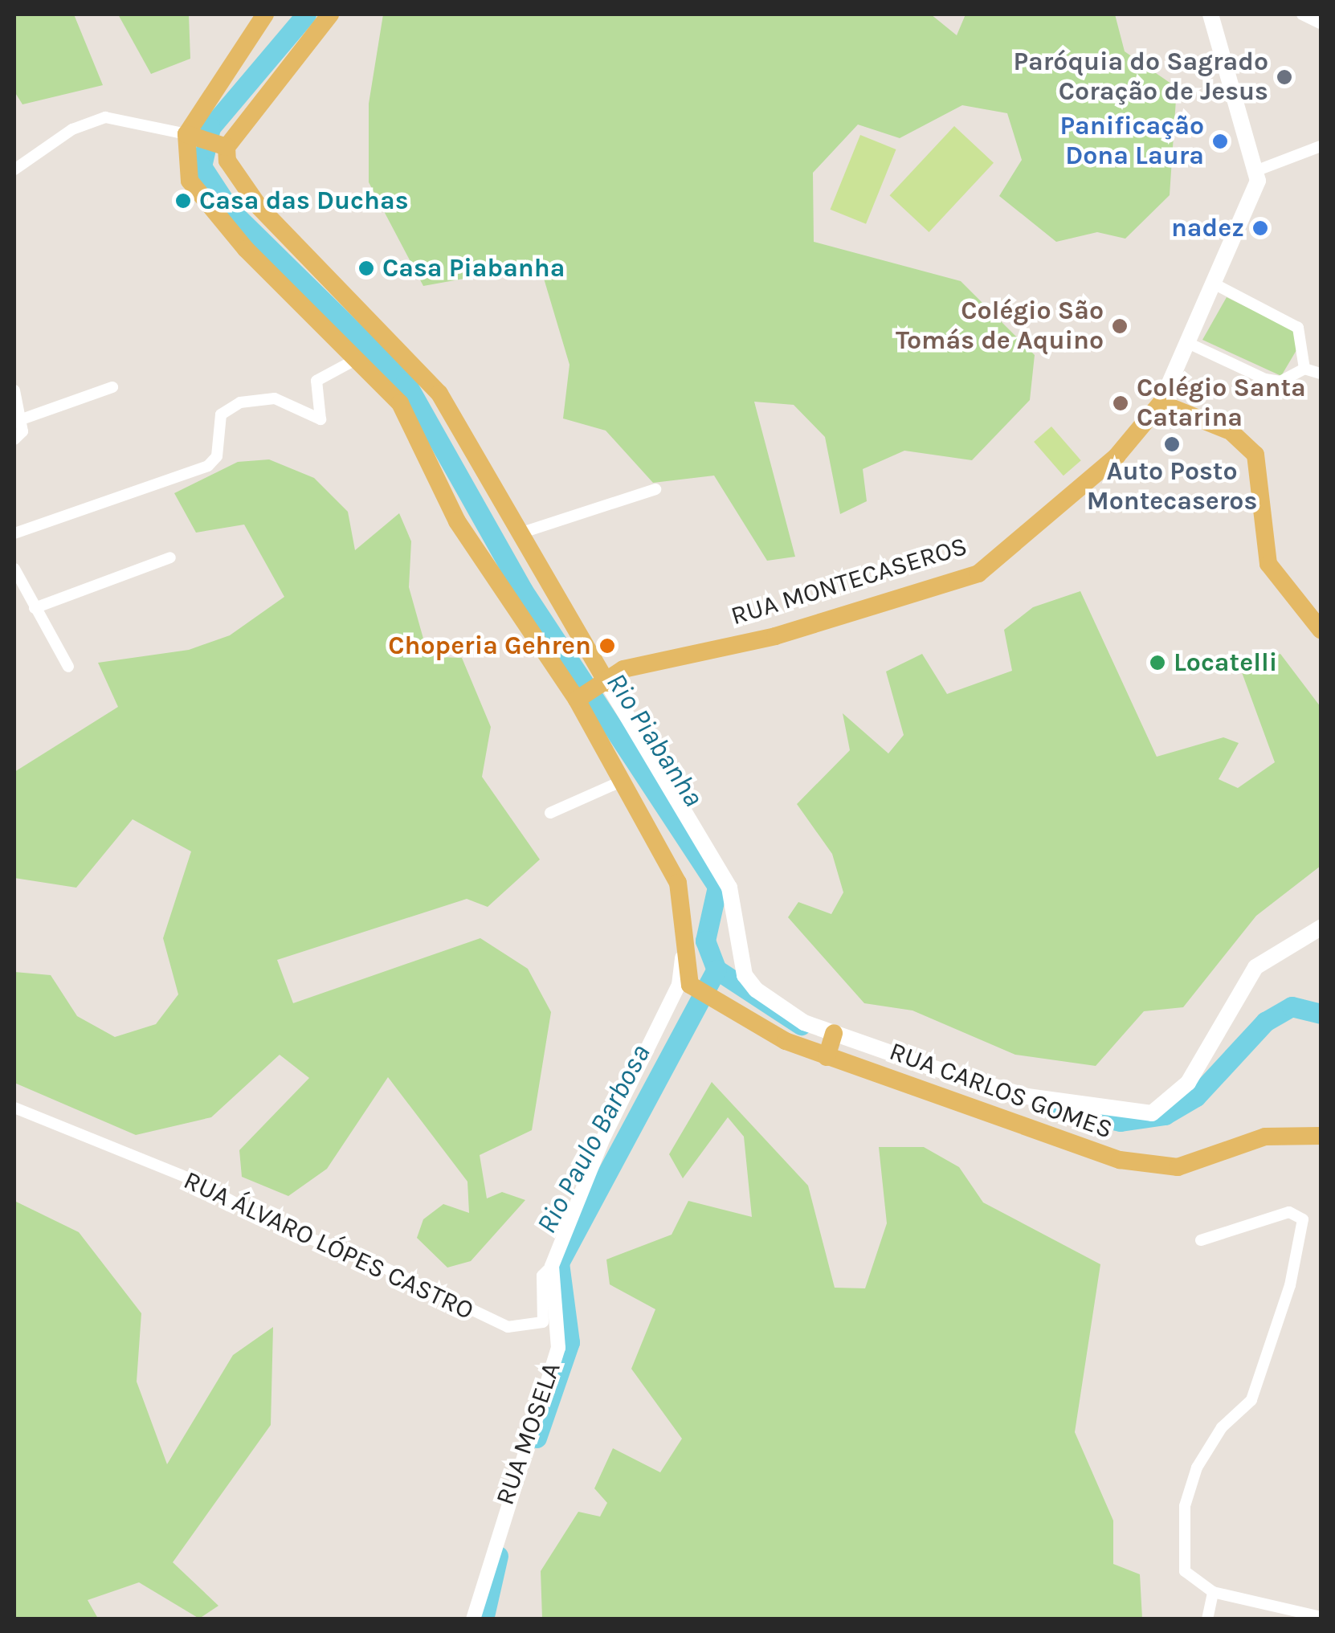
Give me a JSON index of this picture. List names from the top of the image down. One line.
{"streets":{"main road":["RUA MONTECASEROS","RUA CARLOS GOMES"],"street":["RUA ÁLVARO LÓPES CASTRO","RUA MOSELA"]},"crossings":[["RUA CARLOS GOMES","RUA MOSELA"],["RUA ÁLVARO LÓPES CASTRO","RUA MOSELA"]],"water":["Rio Piabanha","Rio Paulo Barbosa"],"places":["Paróquia do Sagrado Coração de Jesus","Panificação Dona Laura","Casa das Duchas","nadez","Casa Piabanha","Colégio São Tomás de Aquino","Colégio Santa Catarina","Auto Posto Montecaseros","Choperia Gehren","Locatelli"]}
